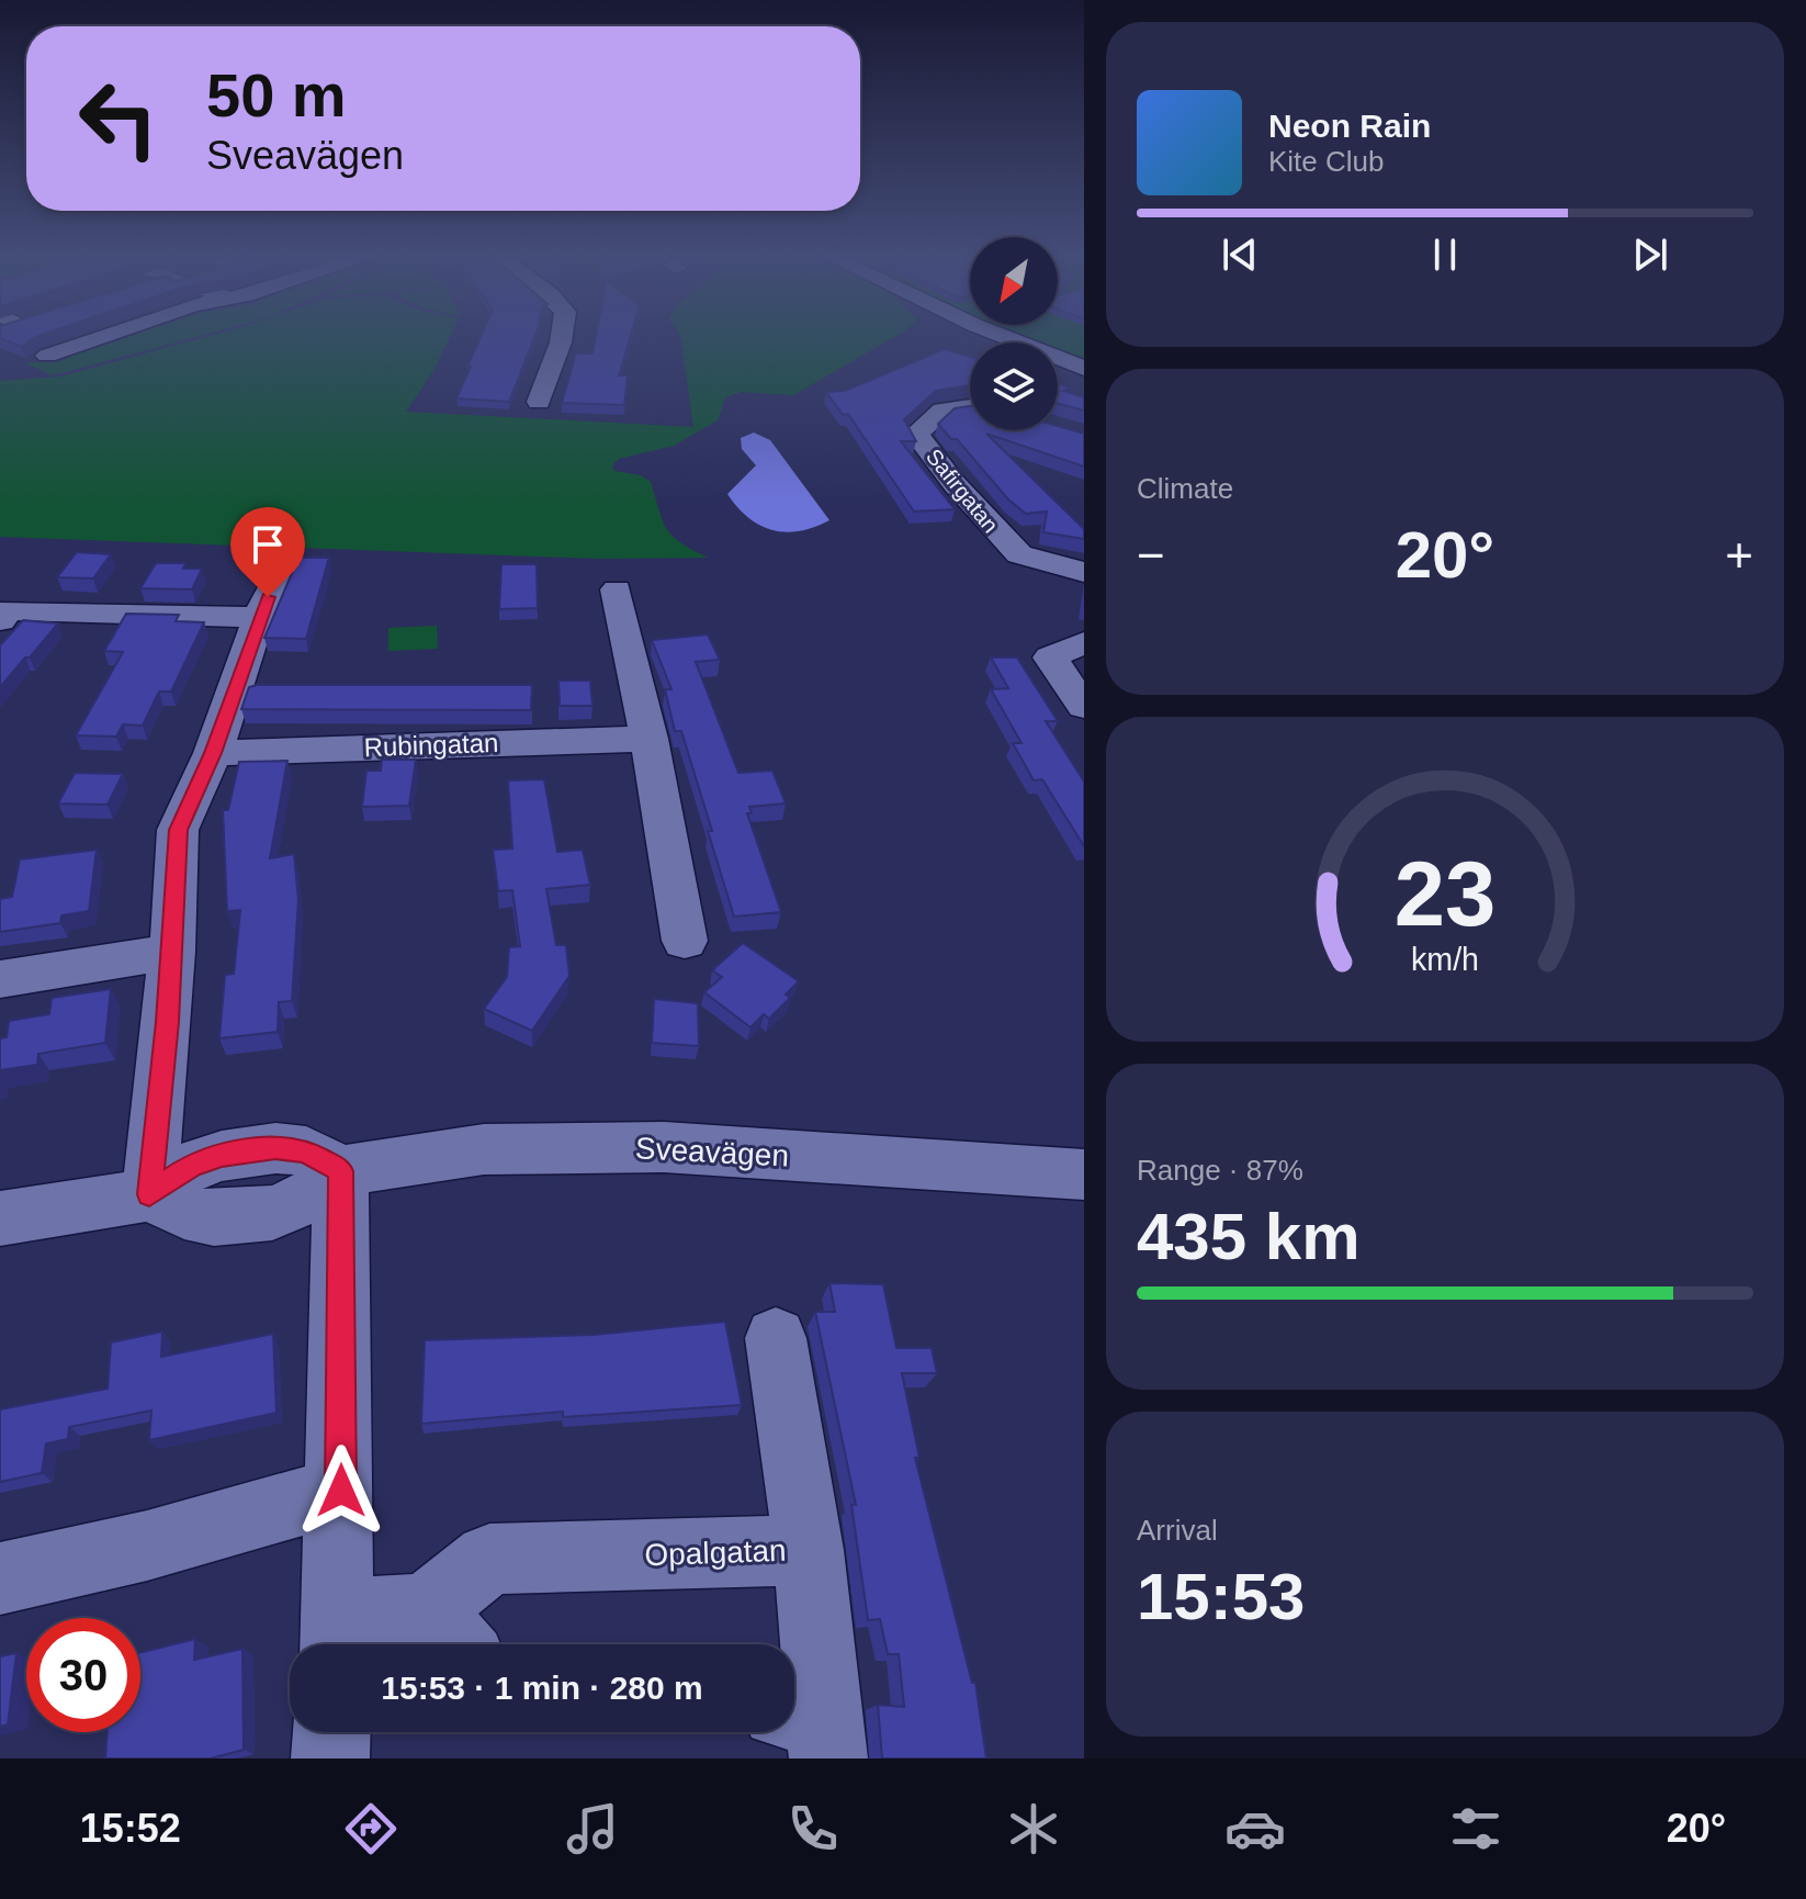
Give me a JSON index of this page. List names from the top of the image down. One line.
{"streets":{"street":["Safirgatan","Rubingatan","Sveavägen","Opalgatan"]},"crossings":[["Sveavägen","Opalgatan"]],"north":"bottom left","page":{"turn":["50 m","Sveavägen"],"song":["Neon Rain","Kite Club"],"tile":["Climate",["Range · 87%","435 km"],["Arrival","15:53"]],"heat":["−","20°","+"],"limit":"30","trip":"15:53 · 1 min · 280 m","tabs":["15:52","20°"],"gauge":["23","km/h"]}}
